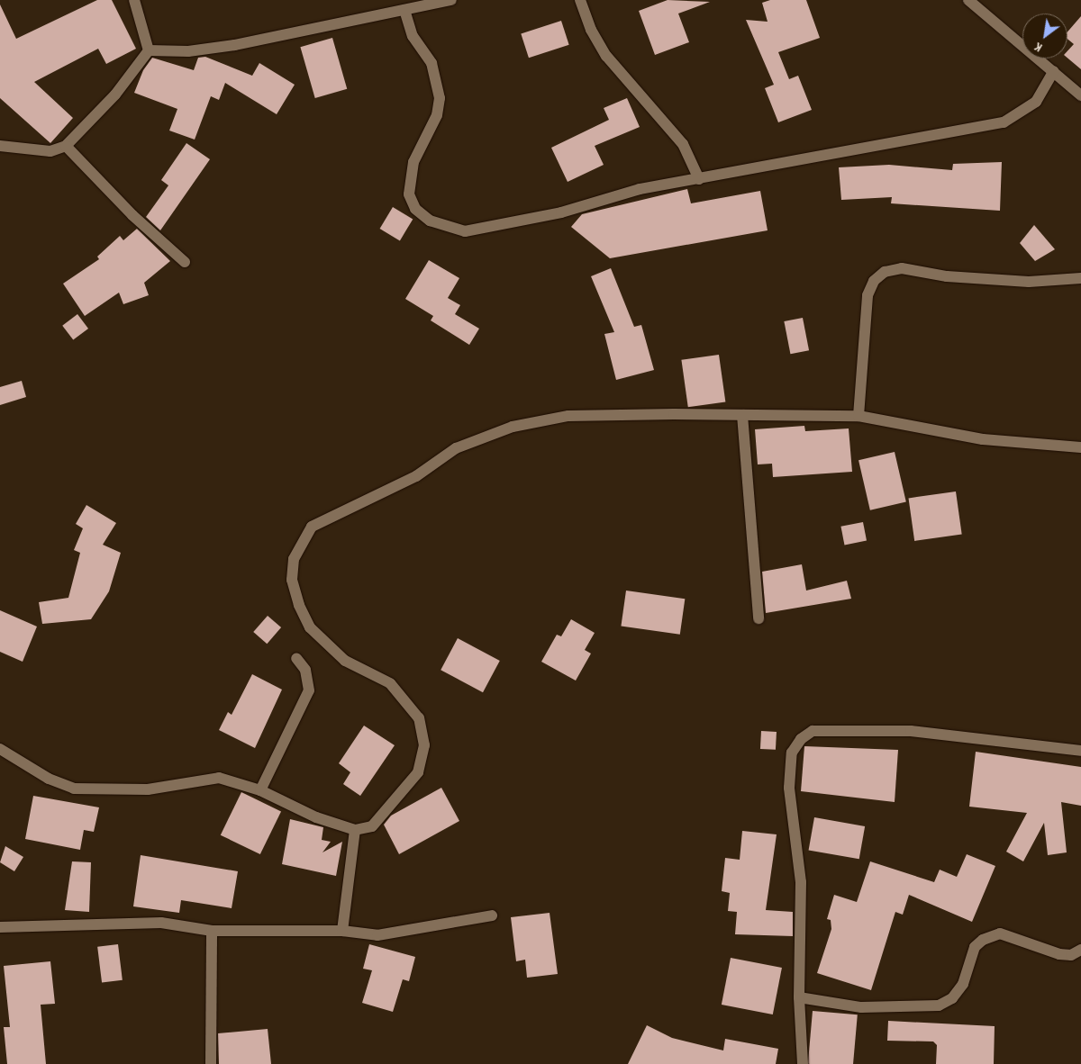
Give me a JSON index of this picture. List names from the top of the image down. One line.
{"north":"bottom left"}
